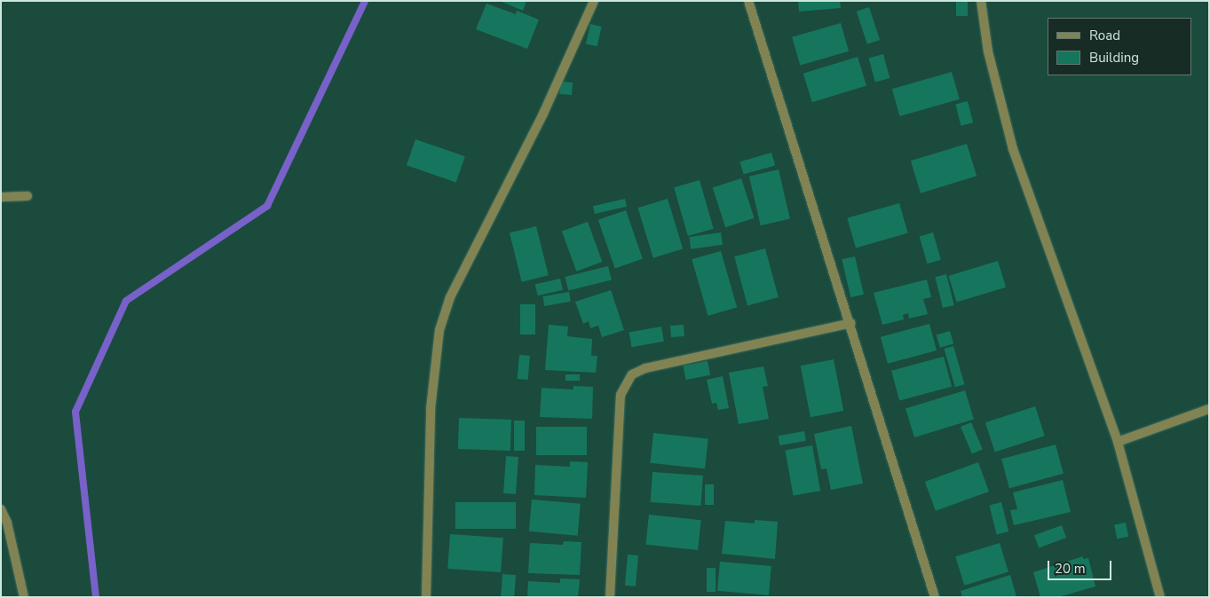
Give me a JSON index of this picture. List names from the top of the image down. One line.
{"legend":["Road","Building"],"scale_bar":"20 m"}
